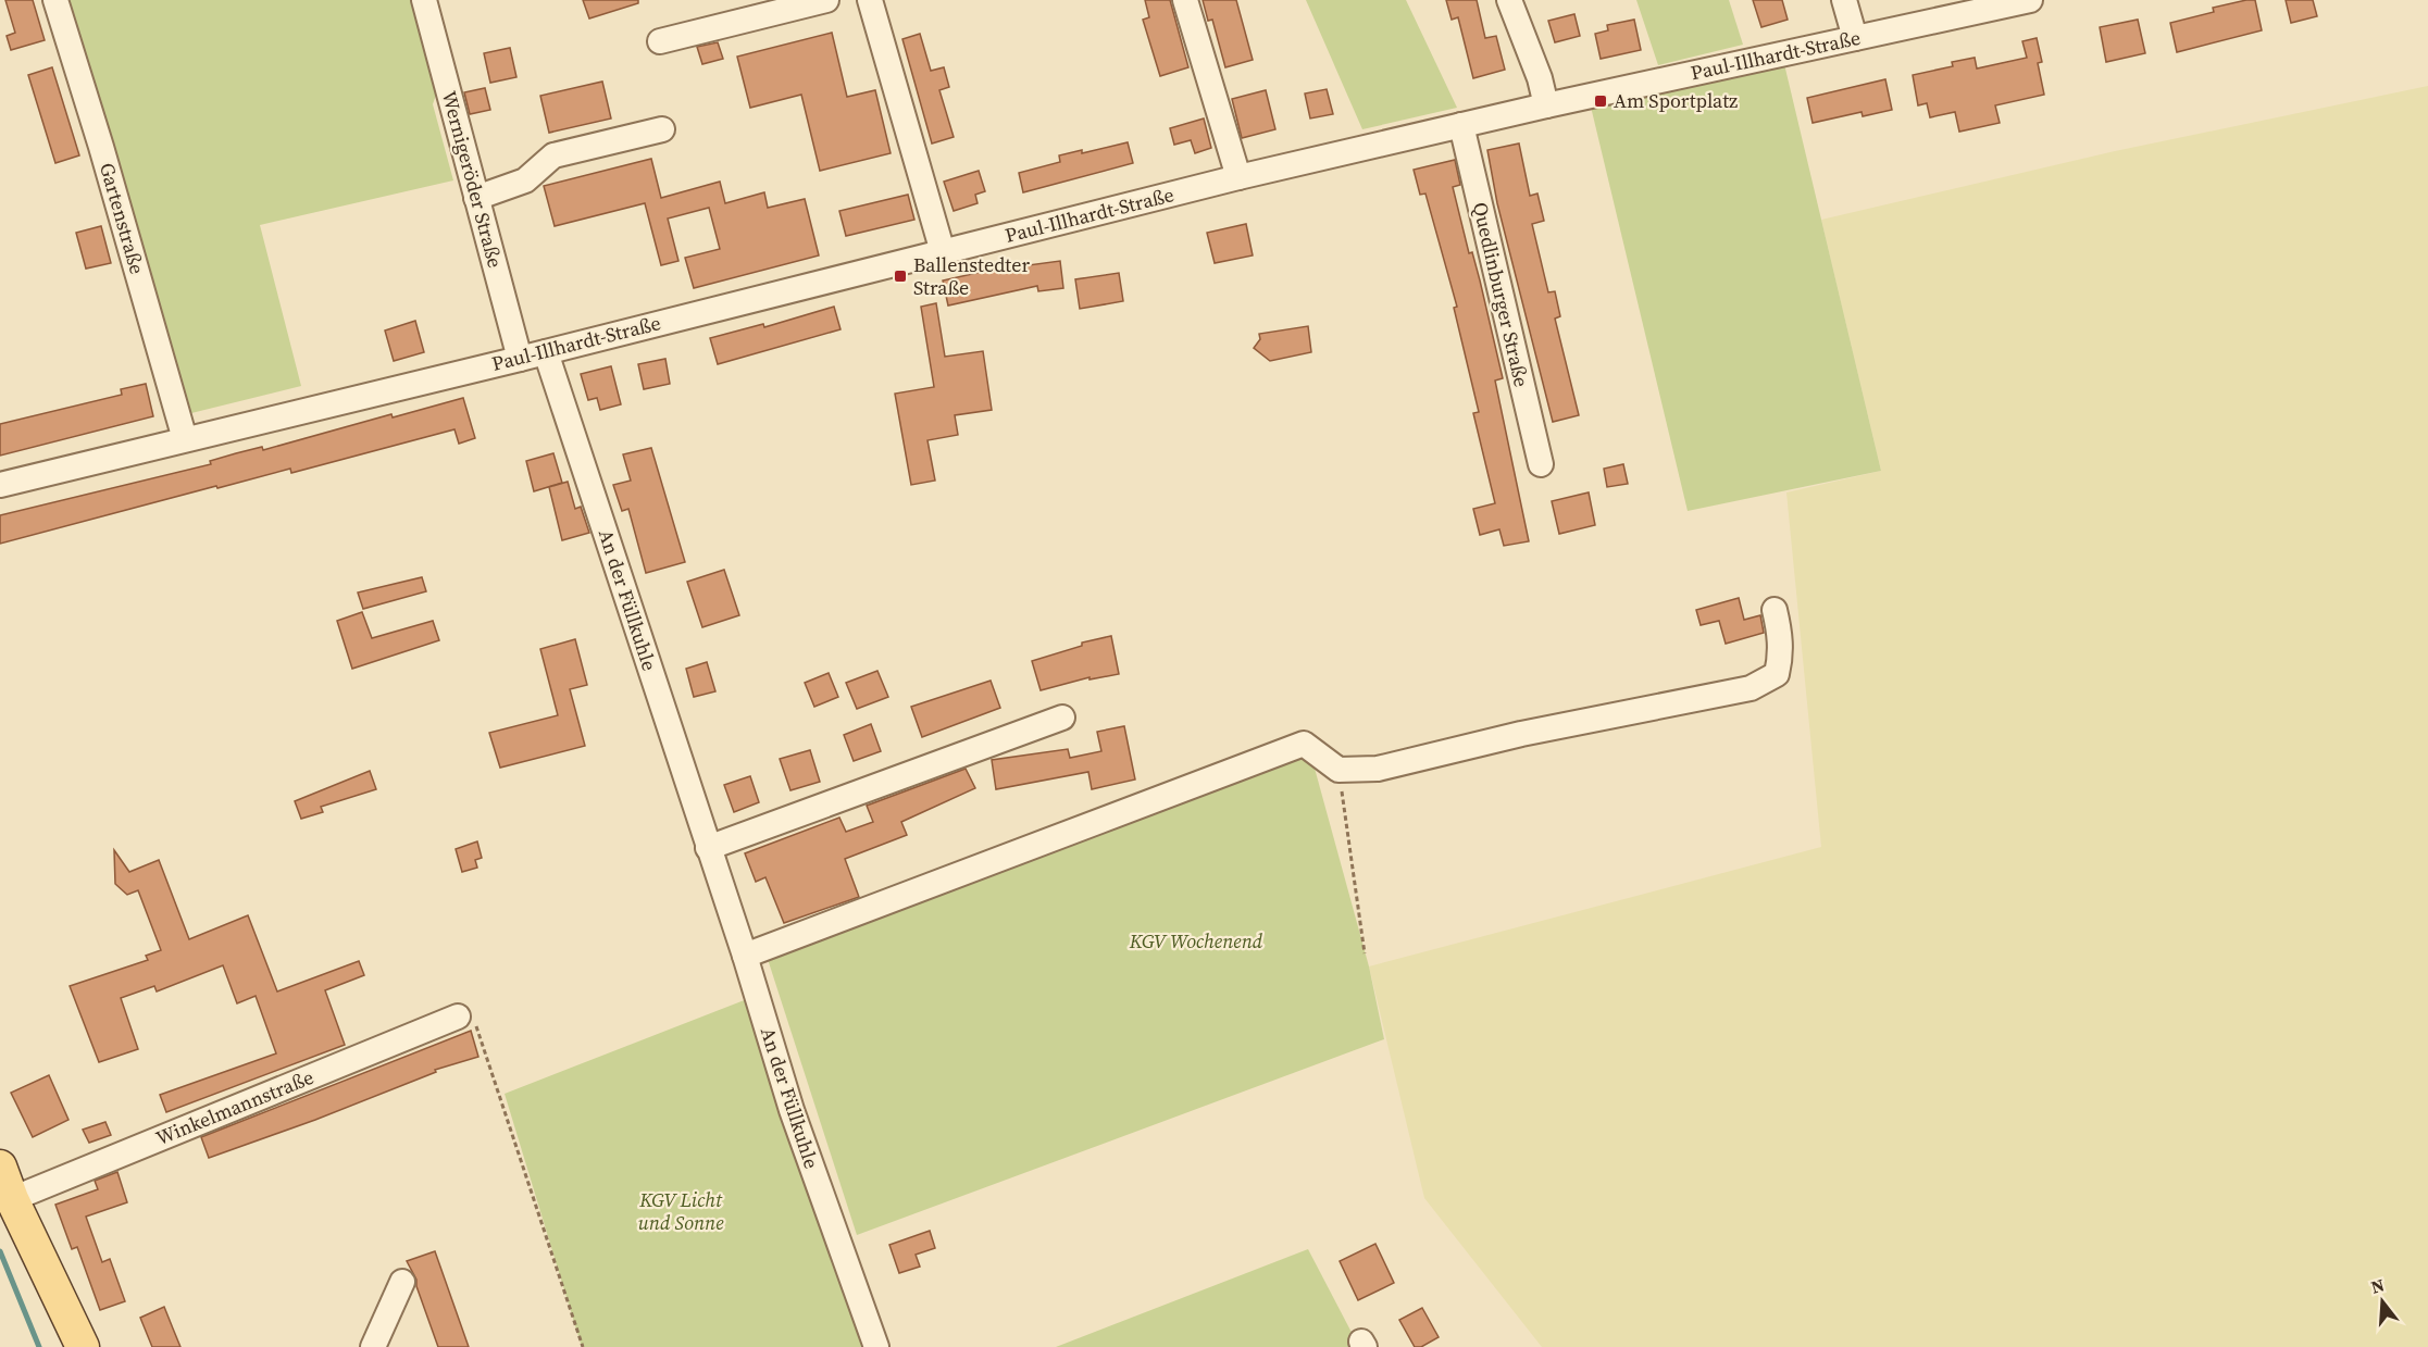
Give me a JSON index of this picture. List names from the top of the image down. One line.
{"streets":{"street":["Paul-Illhardt-Straße","Wernigeröder Straße","Gartenstraße","Quedlinburger Straße","An der Füllkuhle","Winkelmannstraße"]},"crossings":[["Paul-Illhardt-Straße","Wernigeröder Straße"],["Paul-Illhardt-Straße","Gartenstraße"],["Paul-Illhardt-Straße","Quedlinburger Straße"],["Paul-Illhardt-Straße","An der Füllkuhle"]],"parks":["KGV Wochenend","KGV Licht und Sonne"],"places":{"transit":["Am Sportplatz","Ballenstedter Straße"]},"north":"top"}
